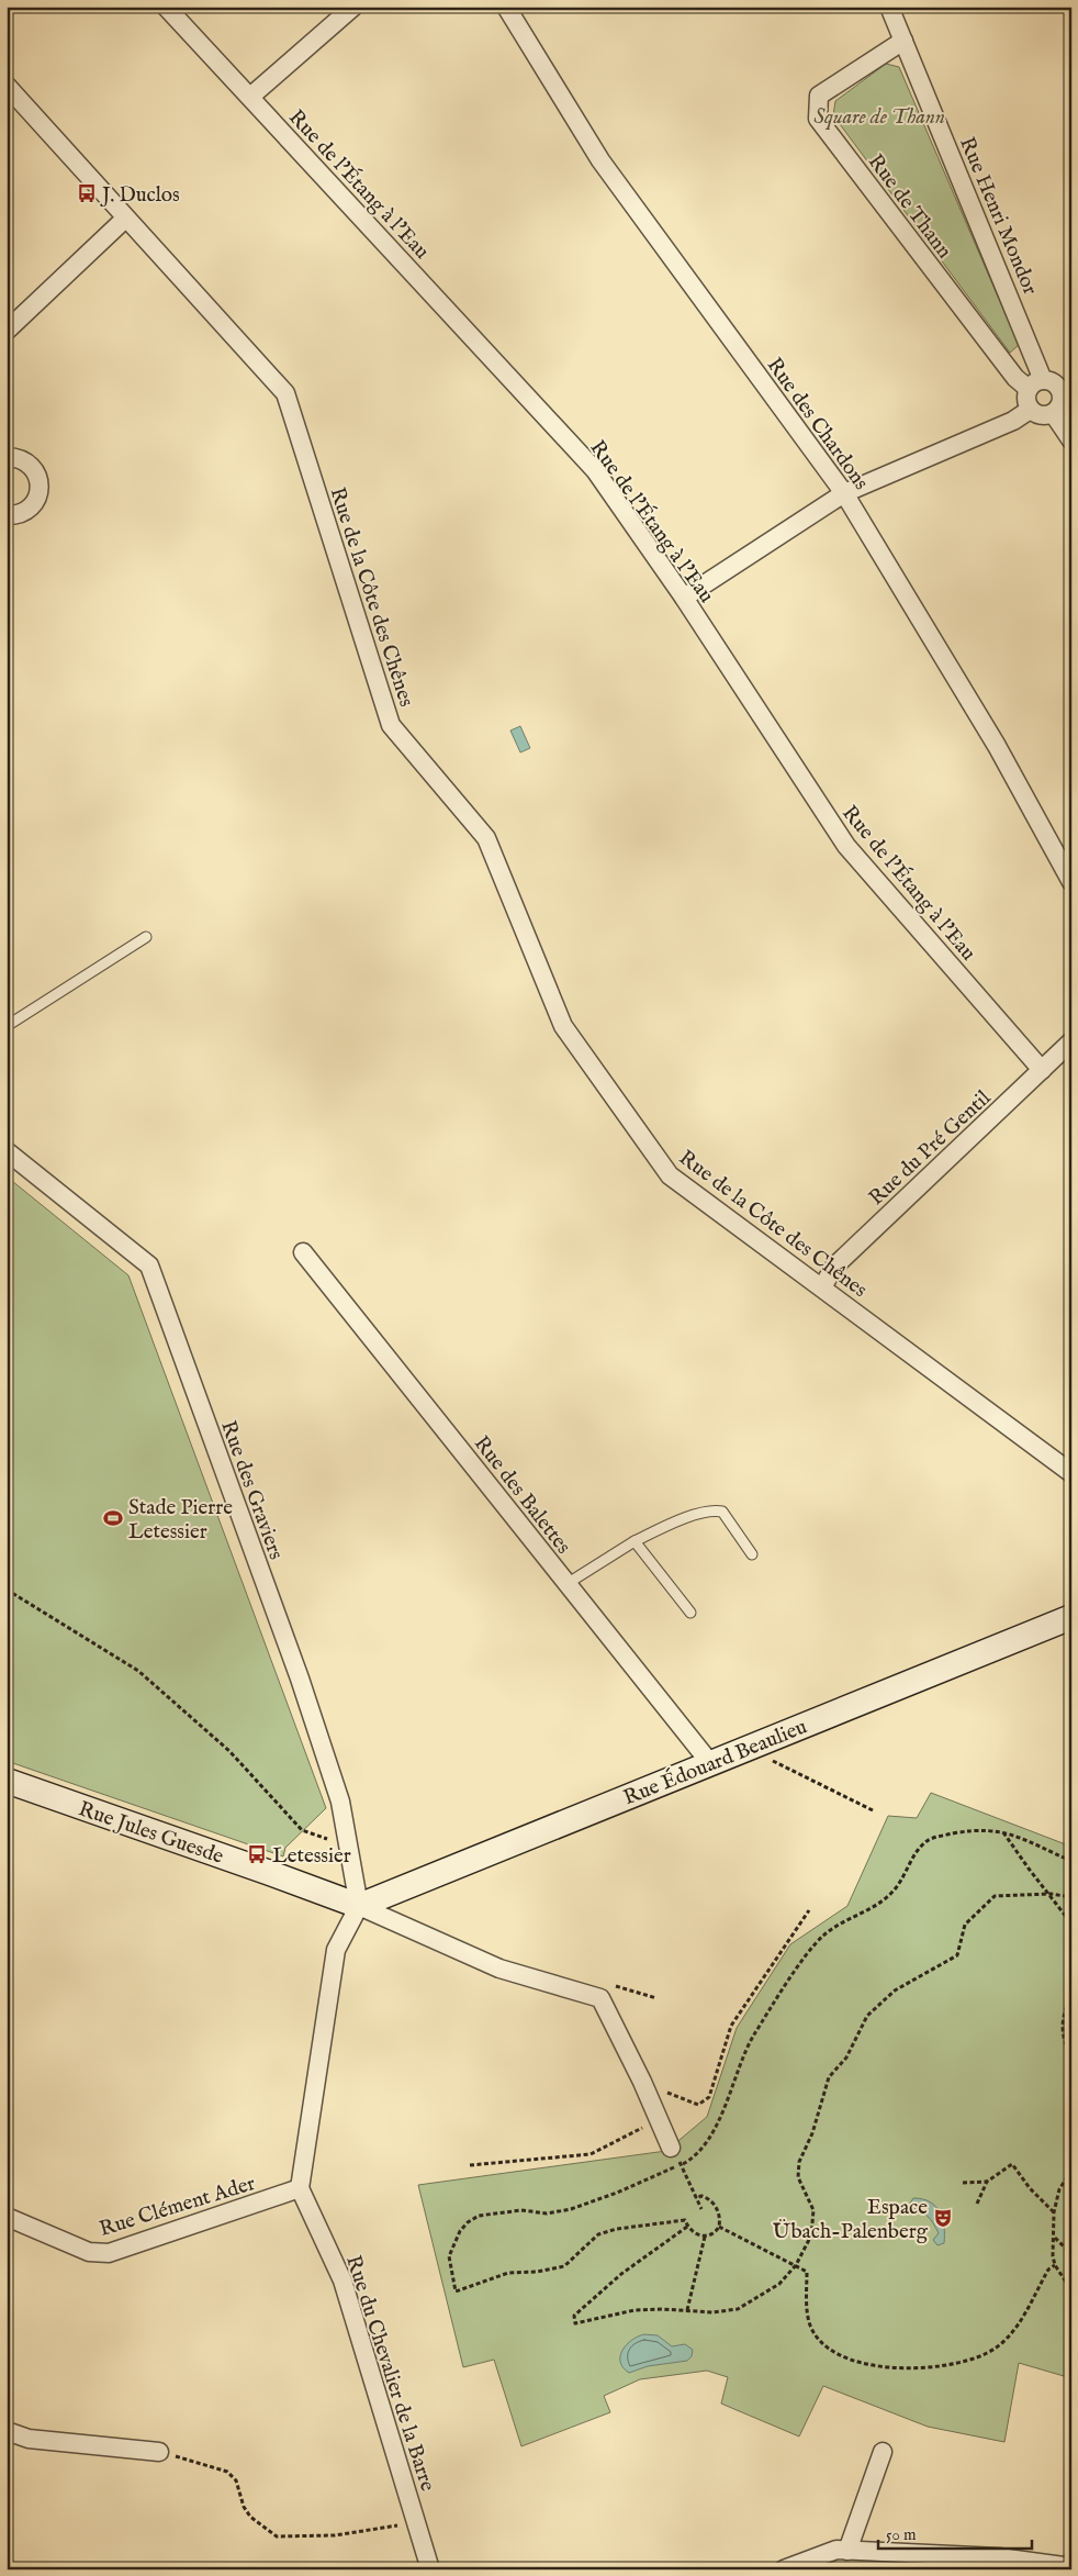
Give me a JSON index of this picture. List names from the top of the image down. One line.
{"streets":{"street":["Rue de l'Étang à l'Eau","Rue de Thann","Rue Henri Mondor","Rue des Chardons","Rue de la Côte des Chênes","Rue du Pré Gentil","Rue des Graviers","Rue des Balettes","Rue Édouard Beaulieu","Rue Jules Guesde","Rue Clément Ader","Rue du Chevalier de la Barre"]},"crossings":[["Rue de l'Étang à l'Eau","Rue du Pré Gentil"],["Rue de Thann","Rue Henri Mondor"],["Rue de la Côte des Chênes","Rue du Pré Gentil"],["Rue des Graviers","Rue Édouard Beaulieu"],["Rue des Graviers","Rue Jules Guesde"],["Rue des Balettes","Rue Édouard Beaulieu"],["Rue Édouard Beaulieu","Rue Jules Guesde"],["Rue Clément Ader","Rue du Chevalier de la Barre"]],"parks":["Square de Thann"],"places":{"bus stop":["J. Duclos","Letessier"],"sports":["Stade Pierre Letessier"],"theatre":["Espace Übach-Palenberg"]},"scale_bar":"50 m"}
